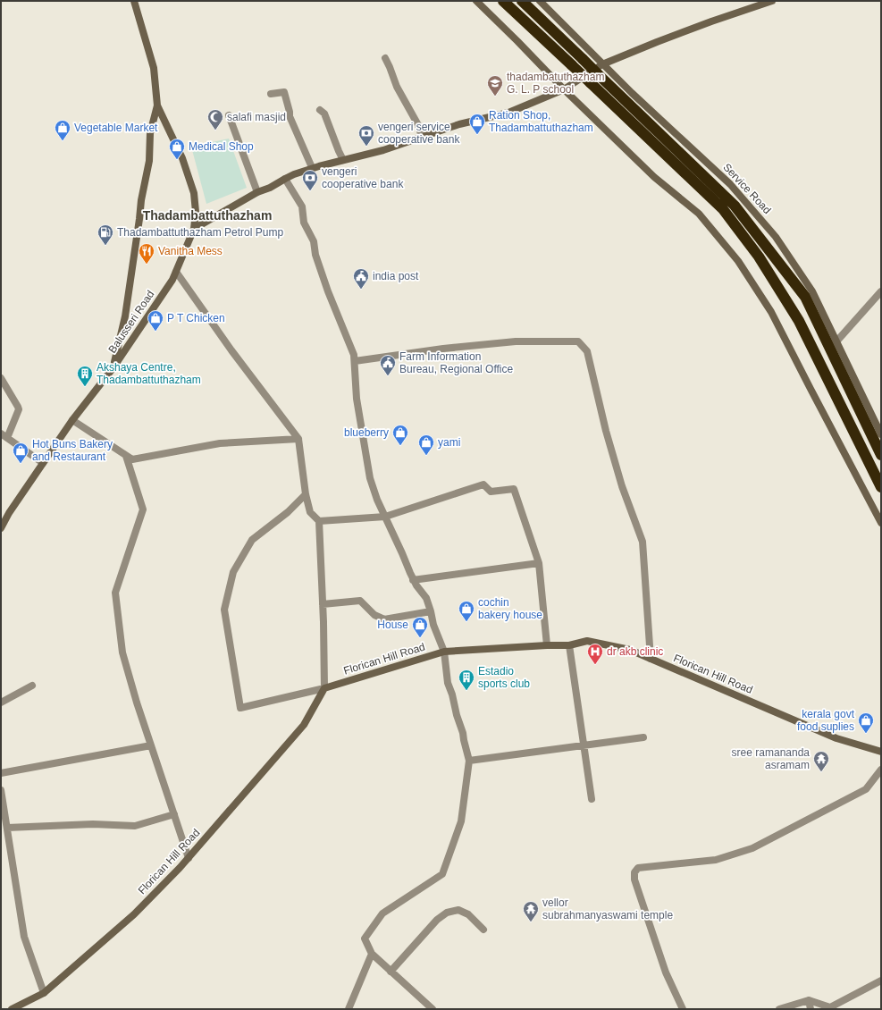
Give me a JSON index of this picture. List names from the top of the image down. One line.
{"streets":{"street":["Service Road","Balusseri Road","Florican Hill Road"]},"districts":["Thadambattuthazham"],"places":{"school or university":["thadambatuthazham G. L. P school"],"mosque":["salafi masjid"],"shop":["Ration Shop, Thadambattuthazham","Vegetable Market","Medical Shop","P T Chicken","blueberry","yami","Hot Buns Bakery and Restaurant","cochin bakery house","House","kerala govt food suplies"],"bank":["vengeri service cooperative bank","vengeri cooperative bank"],"fuel station":["Thadambattuthazham Petrol Pump"],"restaurant":["Vanitha Mess"],"public building":["india post","Farm Information Bureau, Regional Office"],"building":["Akshaya Centre, Thadambattuthazham","Estadio sports club"],"hospital":["dr akb clinic"],"temple":["sree ramananda asramam","vellor subrahmanyaswami temple"]}}
